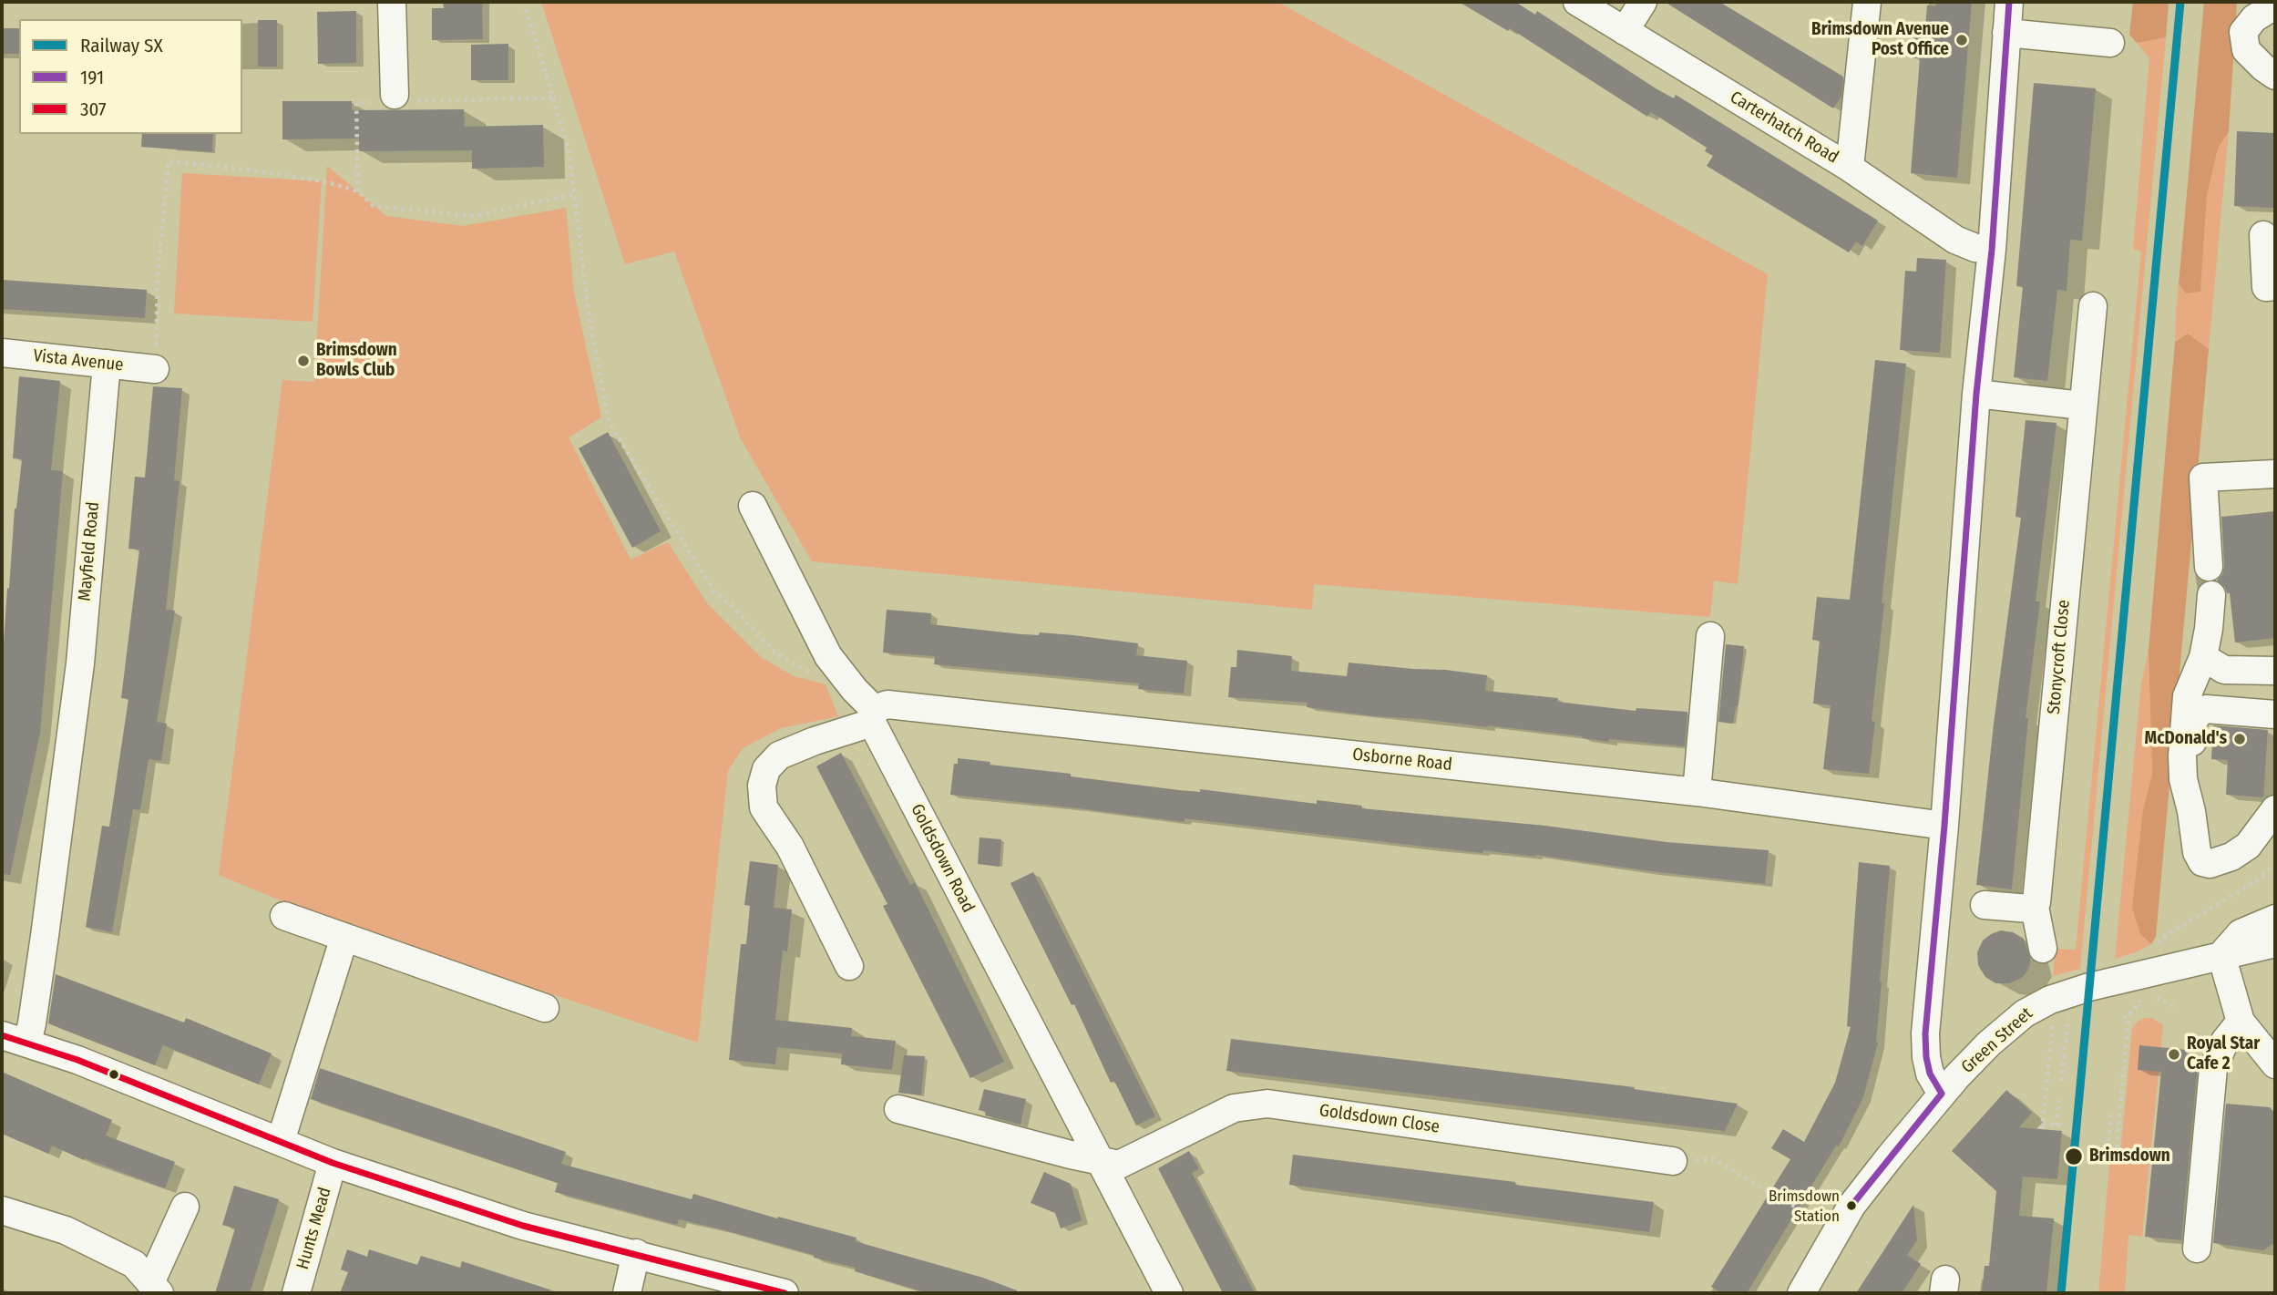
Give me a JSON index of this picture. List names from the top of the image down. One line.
{"streets":{"street":["Carterhatch Road","Vista Avenue","Mayfield Road","Stonycroft Close","Osborne Road","Goldsdown Road","Green Street","Goldsdown Close","Hunts Mead"]},"crossings":[["Vista Avenue","Mayfield Road"],["Osborne Road","Goldsdown Road"],["Goldsdown Road","Goldsdown Close"]],"places":["Brimsdown Avenue Post Office","Brimsdown Bowls Club","McDonald's","Royal Star Cafe 2","Brimsdown","Brimsdown Station"],"lines":["rail line SX","transit line 191","transit line 307"],"legend":["Railway SX","191","307"]}
